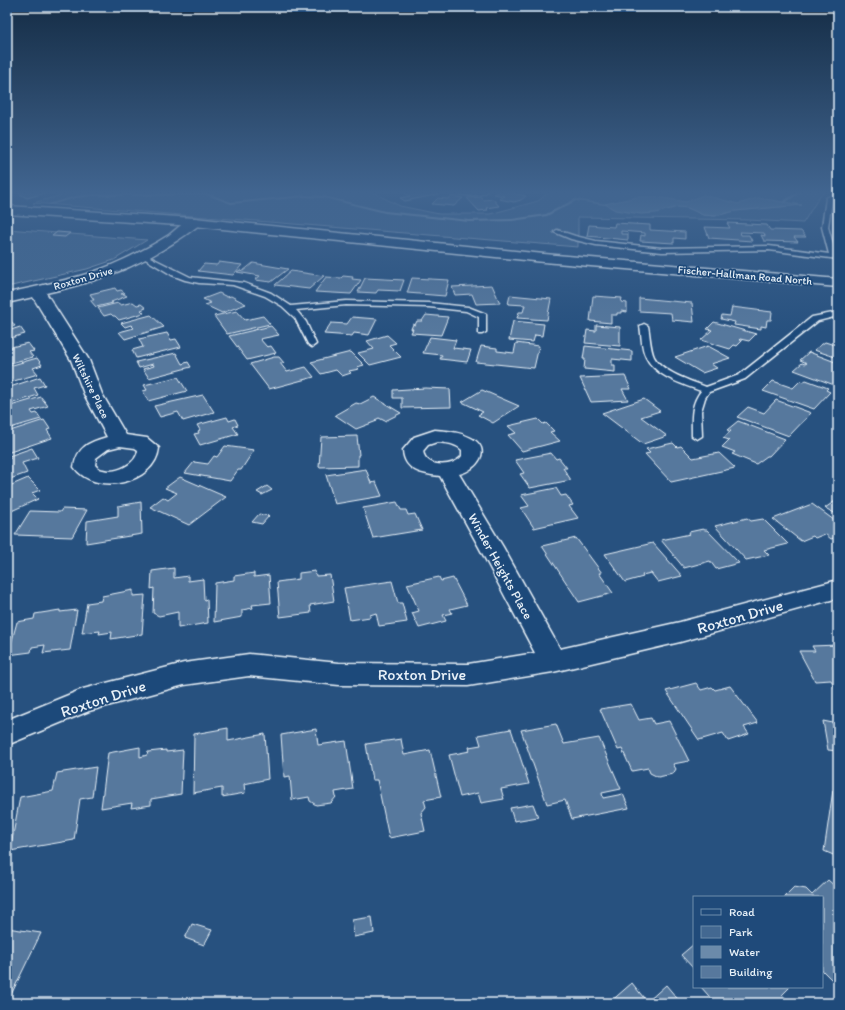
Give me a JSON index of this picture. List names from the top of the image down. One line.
{"streets":{"main road":["Fischer-Hallman Road North","Roxton Drive","Wiltshire Place","Winder Heights Place"]},"crossings":[["Roxton Drive","Wiltshire Place"],["Roxton Drive","Winder Heights Place"]],"legend":["Road","Park","Water","Building"]}
